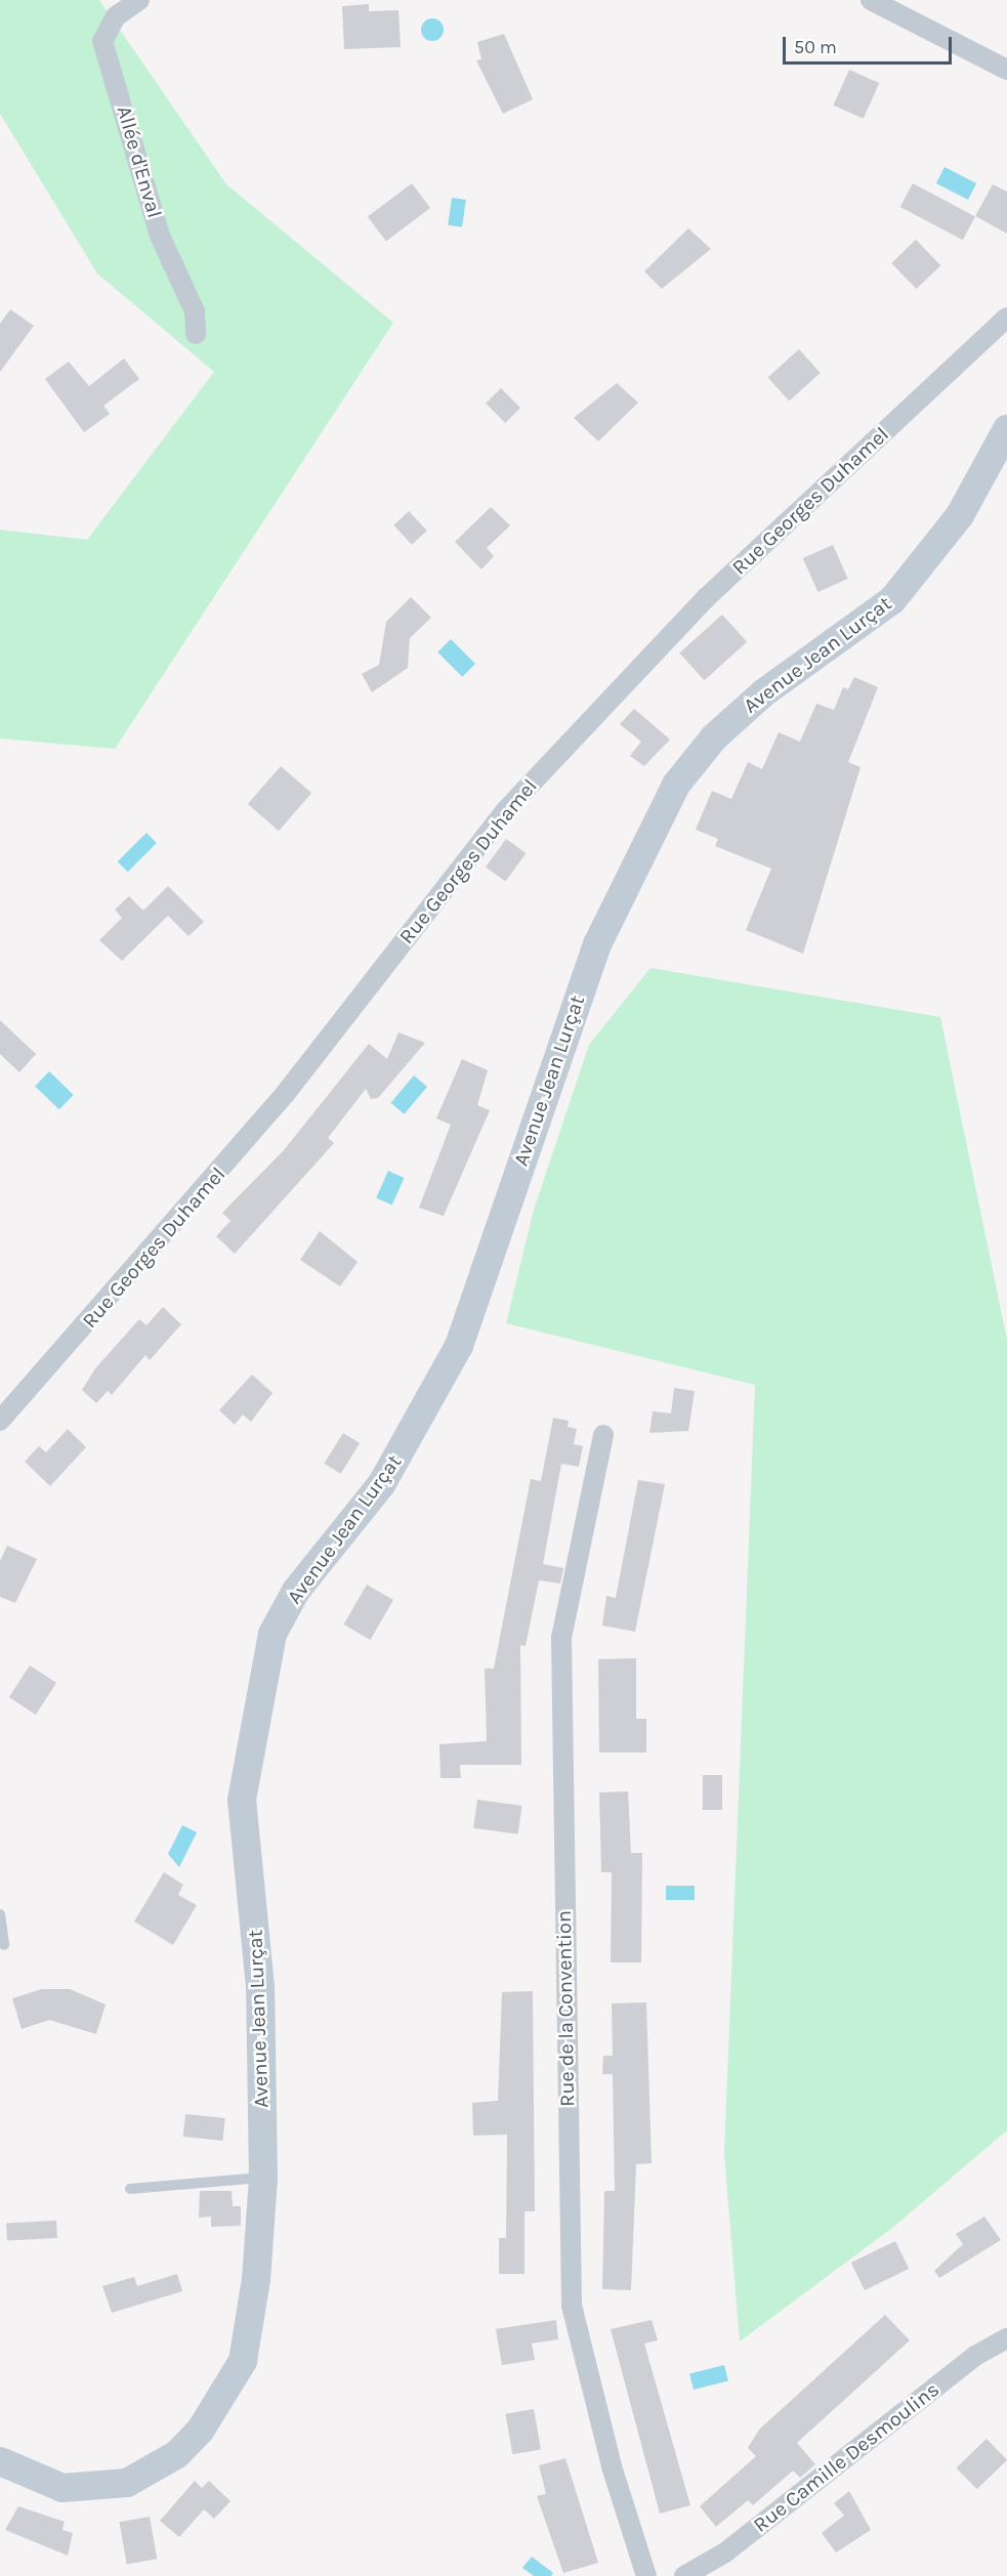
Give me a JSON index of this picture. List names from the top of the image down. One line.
{"streets":{"main road":["Avenue Jean Lurçat"],"street":["Allée d'Enval","Rue Georges Duhamel","Rue de la Convention","Rue Camille Desmoulins"]},"scale_bar":"50 m"}
